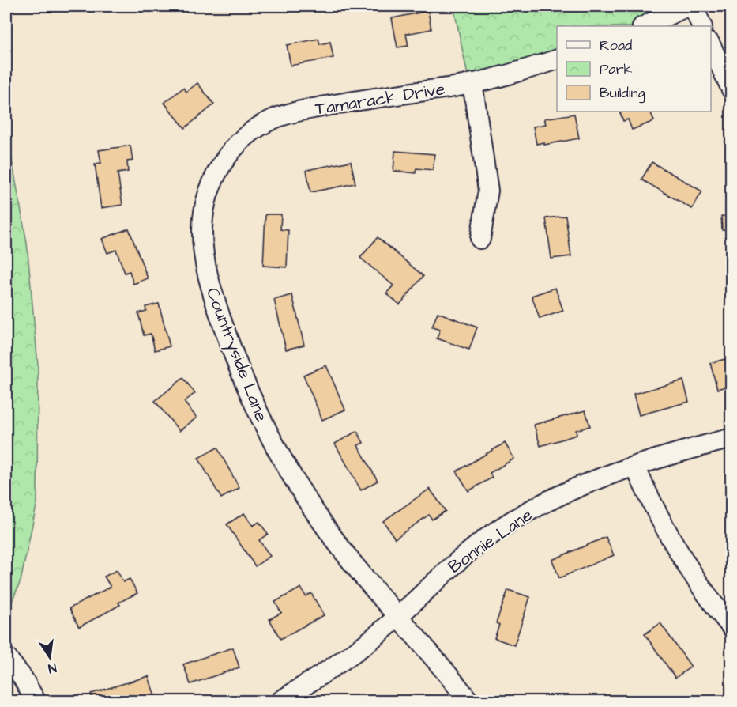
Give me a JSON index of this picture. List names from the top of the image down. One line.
{"streets":{"street":["Tamarack Drive","Countryside Lane","Bonnie Lane"]},"crossings":[["Tamarack Drive","Countryside Lane"],["Countryside Lane","Bonnie Lane"]],"legend":["Road","Park","Building"],"north":"bottom"}
